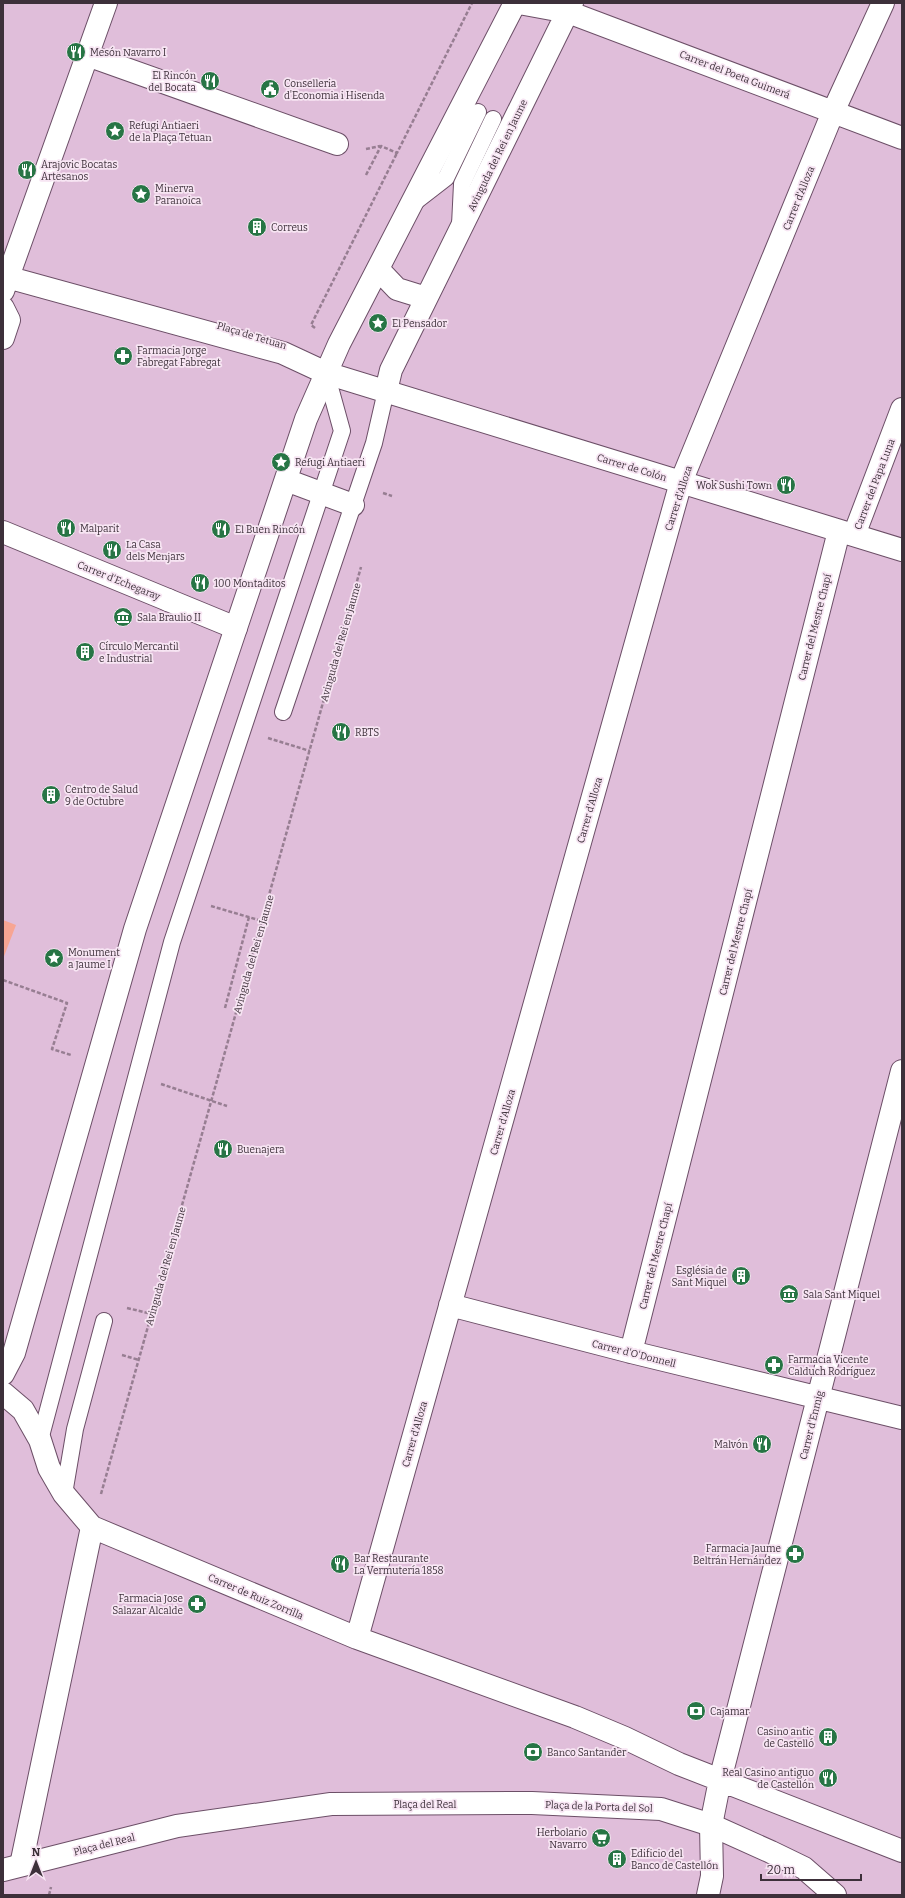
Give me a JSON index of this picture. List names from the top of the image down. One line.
{"streets":{"street":["Carrer del Poeta Guimerá","Avinguda del Rei en Jaume","Carrer d'Alloza","Plaça de Tetuan","Carrer de Colón","Carrer del Papa Luna","Carrer d'Echegaray","Carrer del Mestre Chapí","Carrer d'O'Donnell","Carrer d'Enmig","Carrer de Ruiz Zorrilla","Plaça del Real","Plaça de la Porta del Sol"]},"crossings":[["Carrer del Poeta Guimerá","Avinguda del Rei en Jaume"],["Carrer del Poeta Guimerá","Carrer d'Alloza"],["Avinguda del Rei en Jaume","Plaça de Tetuan"],["Avinguda del Rei en Jaume","Carrer de Colón"],["Avinguda del Rei en Jaume","Carrer de Ruiz Zorrilla"],["Avinguda del Rei en Jaume","Plaça del Real"],["Carrer d'Alloza","Carrer de Colón"],["Carrer d'Alloza","Carrer d'O'Donnell"],["Carrer d'Alloza","Carrer de Ruiz Zorrilla"],["Plaça de Tetuan","Carrer de Colón"],["Carrer de Colón","Carrer del Papa Luna"],["Carrer de Colón","Carrer del Mestre Chapí"],["Carrer del Papa Luna","Carrer del Mestre Chapí"],["Carrer del Mestre Chapí","Carrer d'O'Donnell"],["Carrer d'O'Donnell","Carrer d'Enmig"],["Carrer d'Enmig","Carrer de Ruiz Zorrilla"],["Carrer de Ruiz Zorrilla","Plaça del Real"],["Plaça del Real","Plaça de la Porta del Sol"]],"places":{"restaurant":["Mesón Navarro I","El Rincón del Bocata","Arajovic Bocatas Artesanos","Wok Sushi Town","Malparit","El Buen Rincón","La Casa dels Menjars","100 Montaditos","RBTS","Buenajera","Malvón","Bar Restaurante La Vermutería 1858","Real Casino antiguo de Castellón"],"public building":["Conselleria d'Economia i Hisenda"],"place":["Refugi Antiaeri de la Plaça Tetuan","Minerva Paranoica","El Pensador","Refugi Antiaeri","Monument a Jaume I"],"building":["Correus","Círculo Mercantil e Industrial","Centro de Salud 9 de Octubre","Església de Sant Miquel","Casino antic de Castelló","Edificio del Banco de Castellón"],"pharmacy":["Farmacia Jorge Fabregat Fabregat","Farmacia Vicente Calduch Rodríguez","Farmacia Jaume Beltrán Hernández","Farmacia Jose Salazar Alcalde"],"museum":["Sala Braulio II","Sala Sant Miquel"],"bank":["Cajamar","Banco Santander"],"supermarket":["Herbolario Navarro"]},"scale_bar":"20 m","north":"top"}
